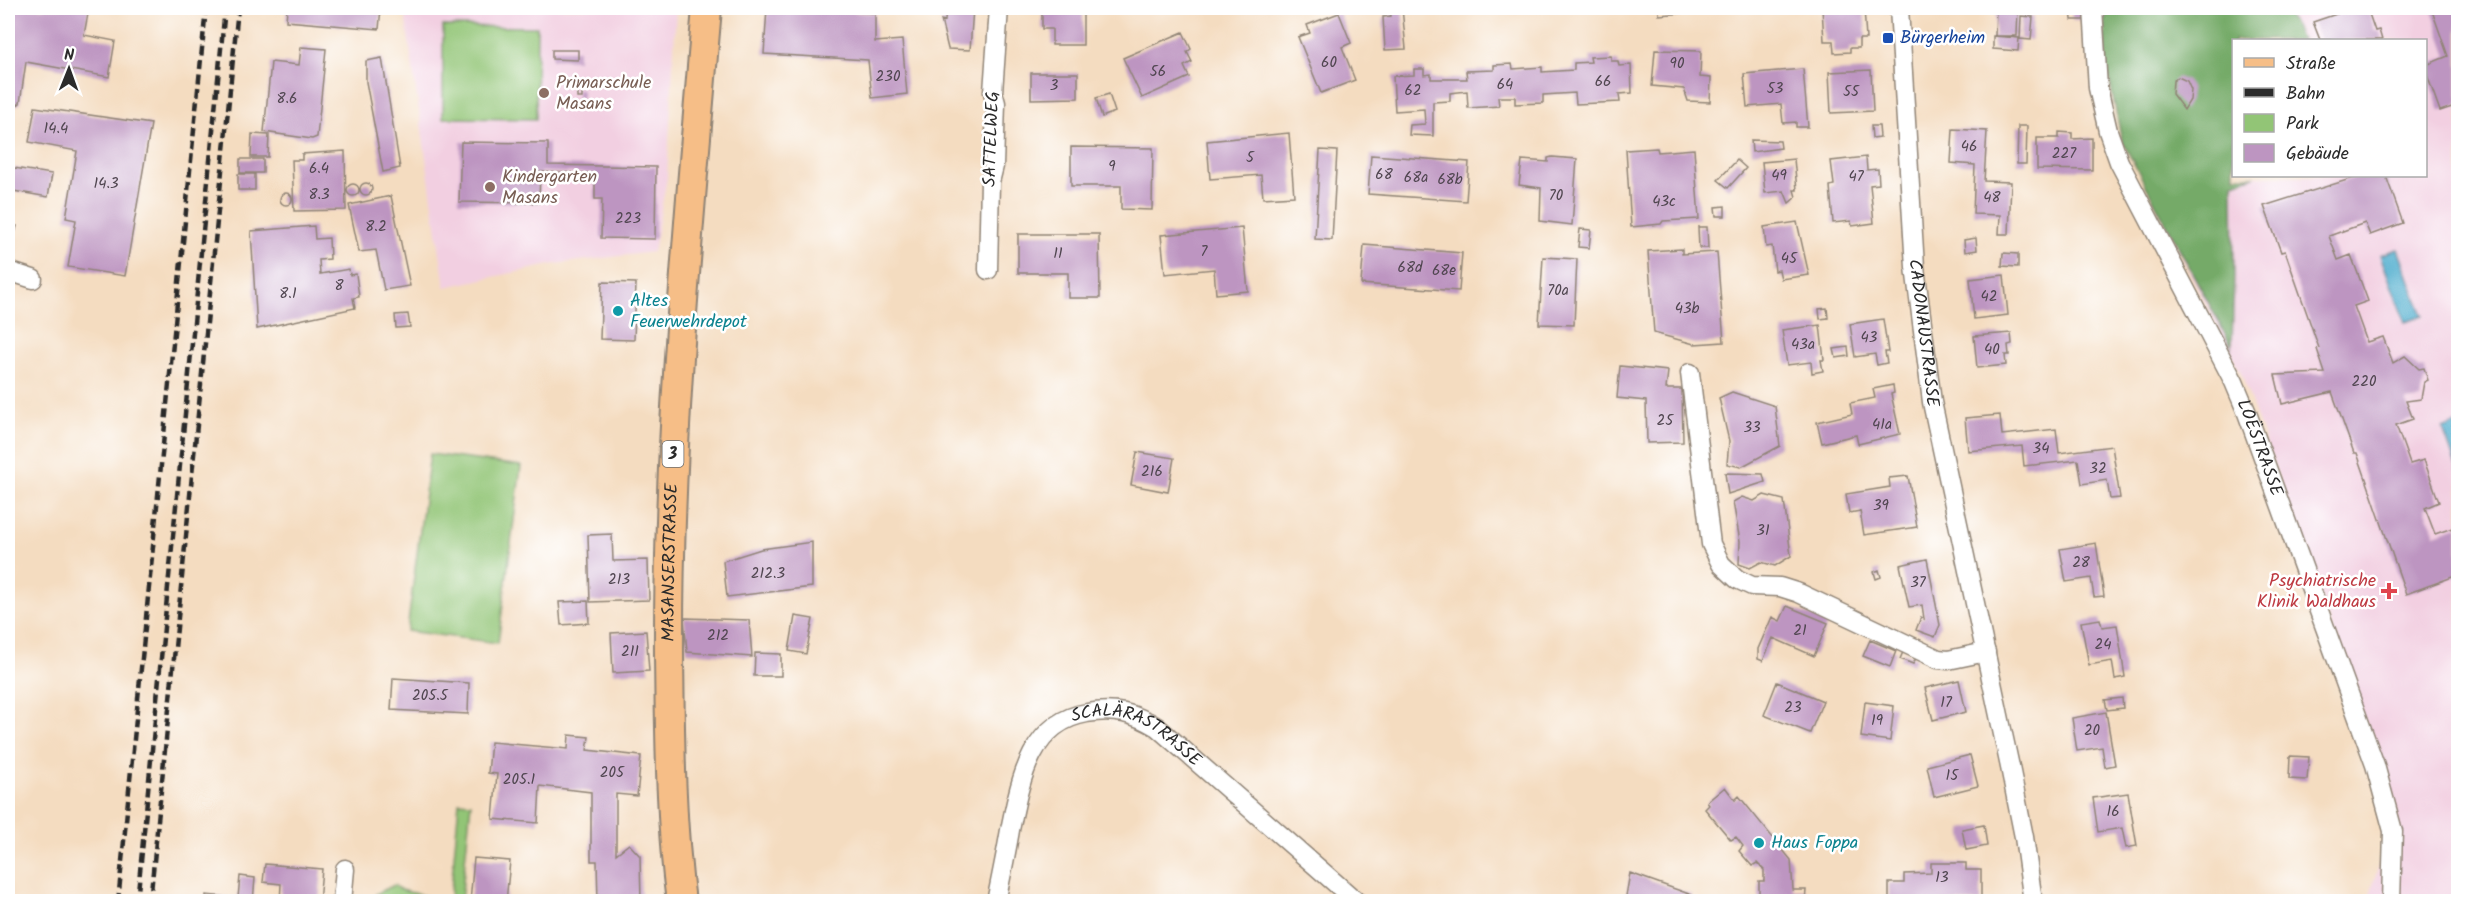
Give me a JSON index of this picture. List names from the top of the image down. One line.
{"streets":{"main road":["3","MASANSERSTRASSE"],"street":["SATTELWEG","CADONAUSTRASSE","LOËSTRASSE","SCALÄRASTRASSE"]},"places":{"transit":["Bürgerheim"],"other":["Primarschule Masans","Kindergarten Masans","Altes Feuerwehrdepot","Haus Foppa"],"health":["Psychiatrische Klinik Waldhaus"]},"house_numbers":["60","90","56","230","66","64","3","53","62","55","8.6","14.4","46","227","5","9","6.4","68","49","47","68a","68b","14.3","8.3","70","48","43c","223","8.2","7","11","45","68d","68e","8","70a","8.1","42","43b","43","43a","40","220","25","41a","33","34","32","216","39","31","28","212.3","213","37","21","212","24","211","205.5","17","23","19","20","205","15","205.1","16","13"],"legend":["Straße","Bahn","Park","Gebäude"],"north":"top"}
